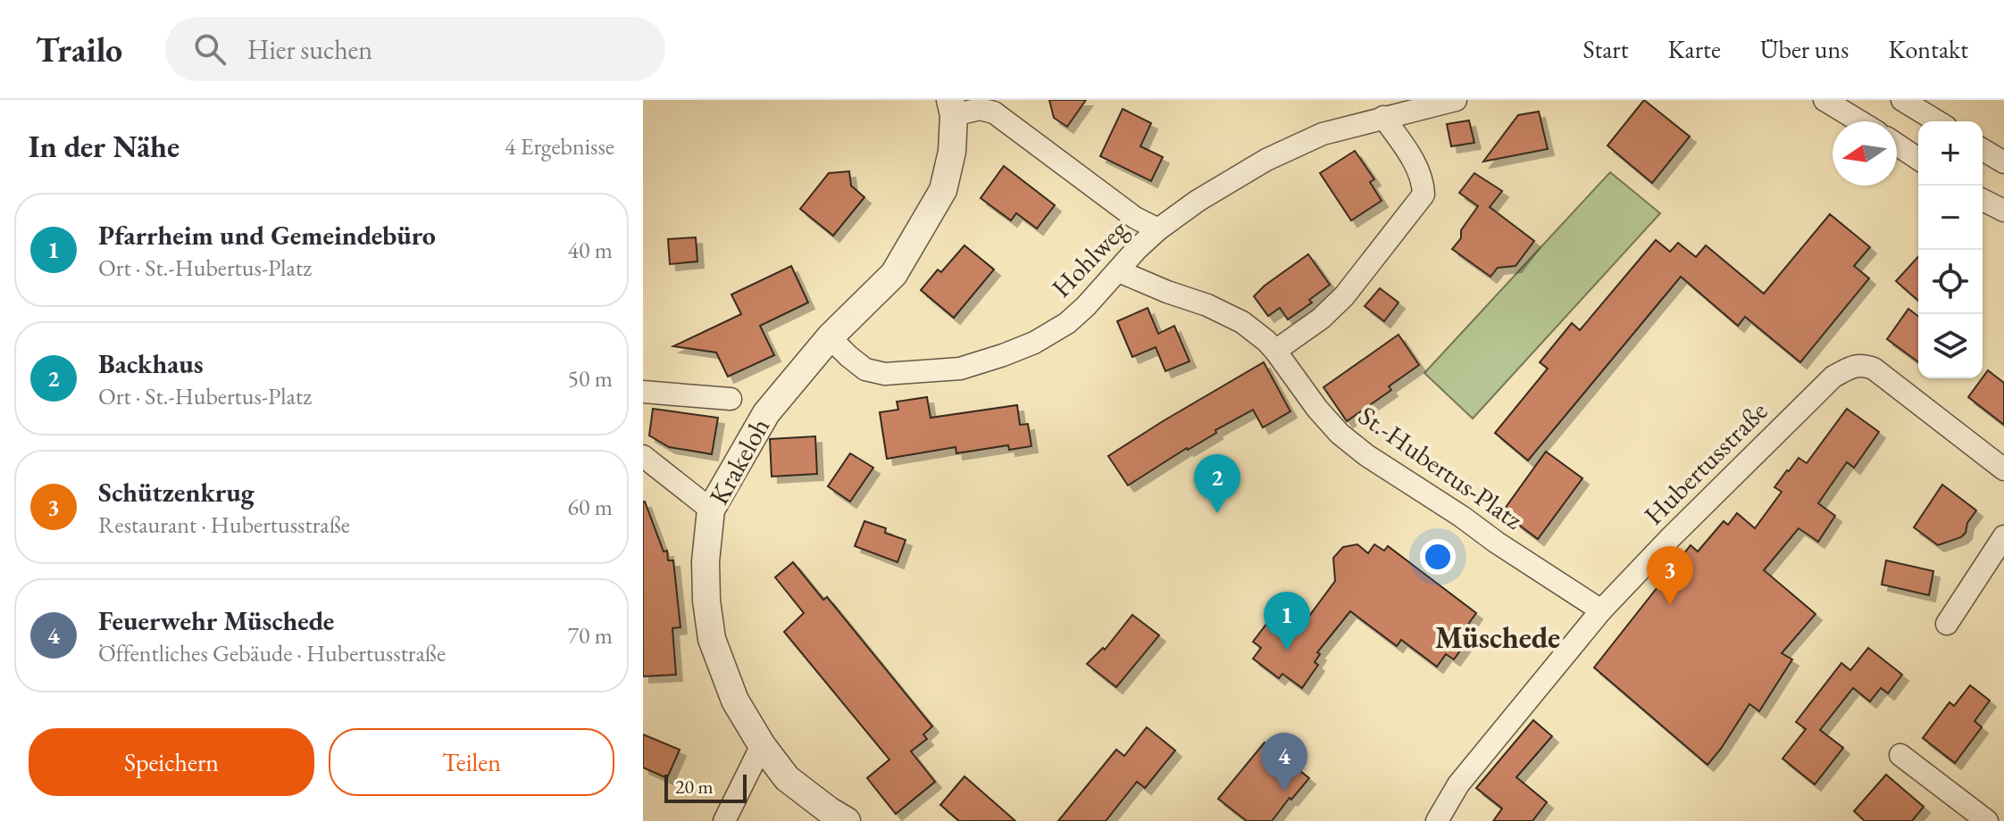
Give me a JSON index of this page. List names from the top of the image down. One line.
{"streets":{"street":["Hohlweg","Krakeloh","Hubertusstraße","St.-Hubertus-Platz"]},"crossings":[["Hohlweg","Krakeloh"],["Hohlweg","St.-Hubertus-Platz"],["Hubertusstraße","St.-Hubertus-Platz"]],"districts":["Müschede"],"scale_bar":"20 m","north":"left","page":{"header":"Trailo","search":"Hier suchen","nav":["Start","Karte","Über uns","Kontakt"],"heading":["In der Nähe","4 Ergebnisse"],"map_buttons":["+","−"],"list":[{"mark":"1","name":"Pfarrheim und Gemeindebüro","note":"Ort · St.-Hubertus-Platz","value":"40 m"},{"mark":"2","name":"Backhaus","note":"Ort · St.-Hubertus-Platz","value":"50 m"},{"mark":"3","name":"Schützenkrug","note":"Restaurant · Hubertusstraße","value":"60 m"},{"mark":"4","name":"Feuerwehr Müschede","note":"Öffentliches Gebäude · Hubertusstraße","value":"70 m"}],"pins":["2","3","1","4"],"buttons":["Speichern","Teilen"],"scale":"20 m"}}
